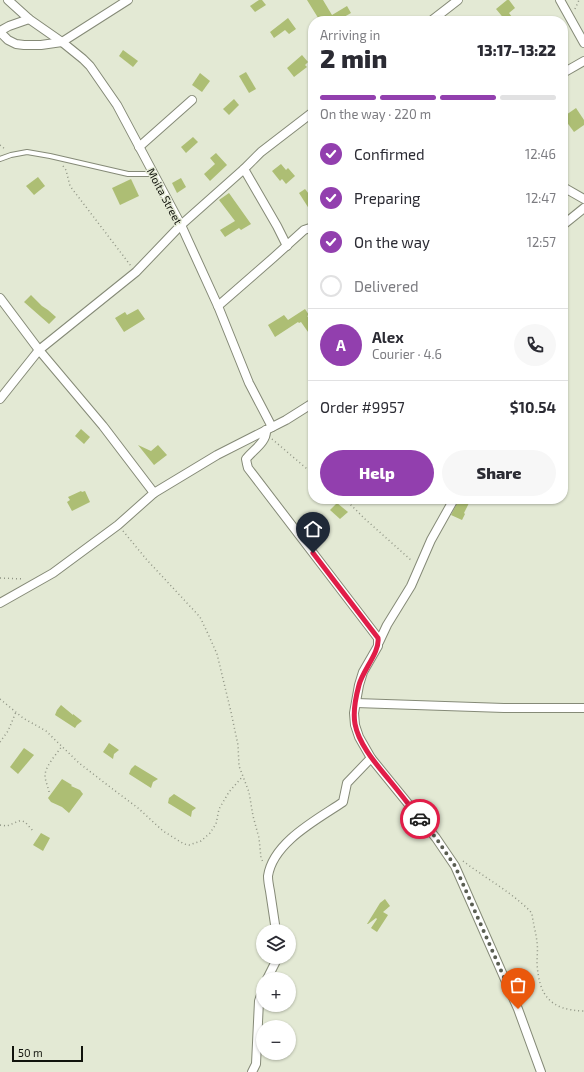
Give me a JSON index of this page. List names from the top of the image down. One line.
{"streets":{"street":["Moita Street"]},"scale_bar":"50 m","page":{"heading":["2 min","Arriving in","13:17–13:22"],"panel":["Alex","Courier · 4.6","Order #9957","$10.54"],"bar":"On the way · 220 m","list":[["Confirmed","12:46"],["Preparing","12:47"],["On the way","12:57"],"Delivered"],"round":"A","buttons":["Help","Share"],"map_buttons":["+","−"],"scale":"50 m"}}
